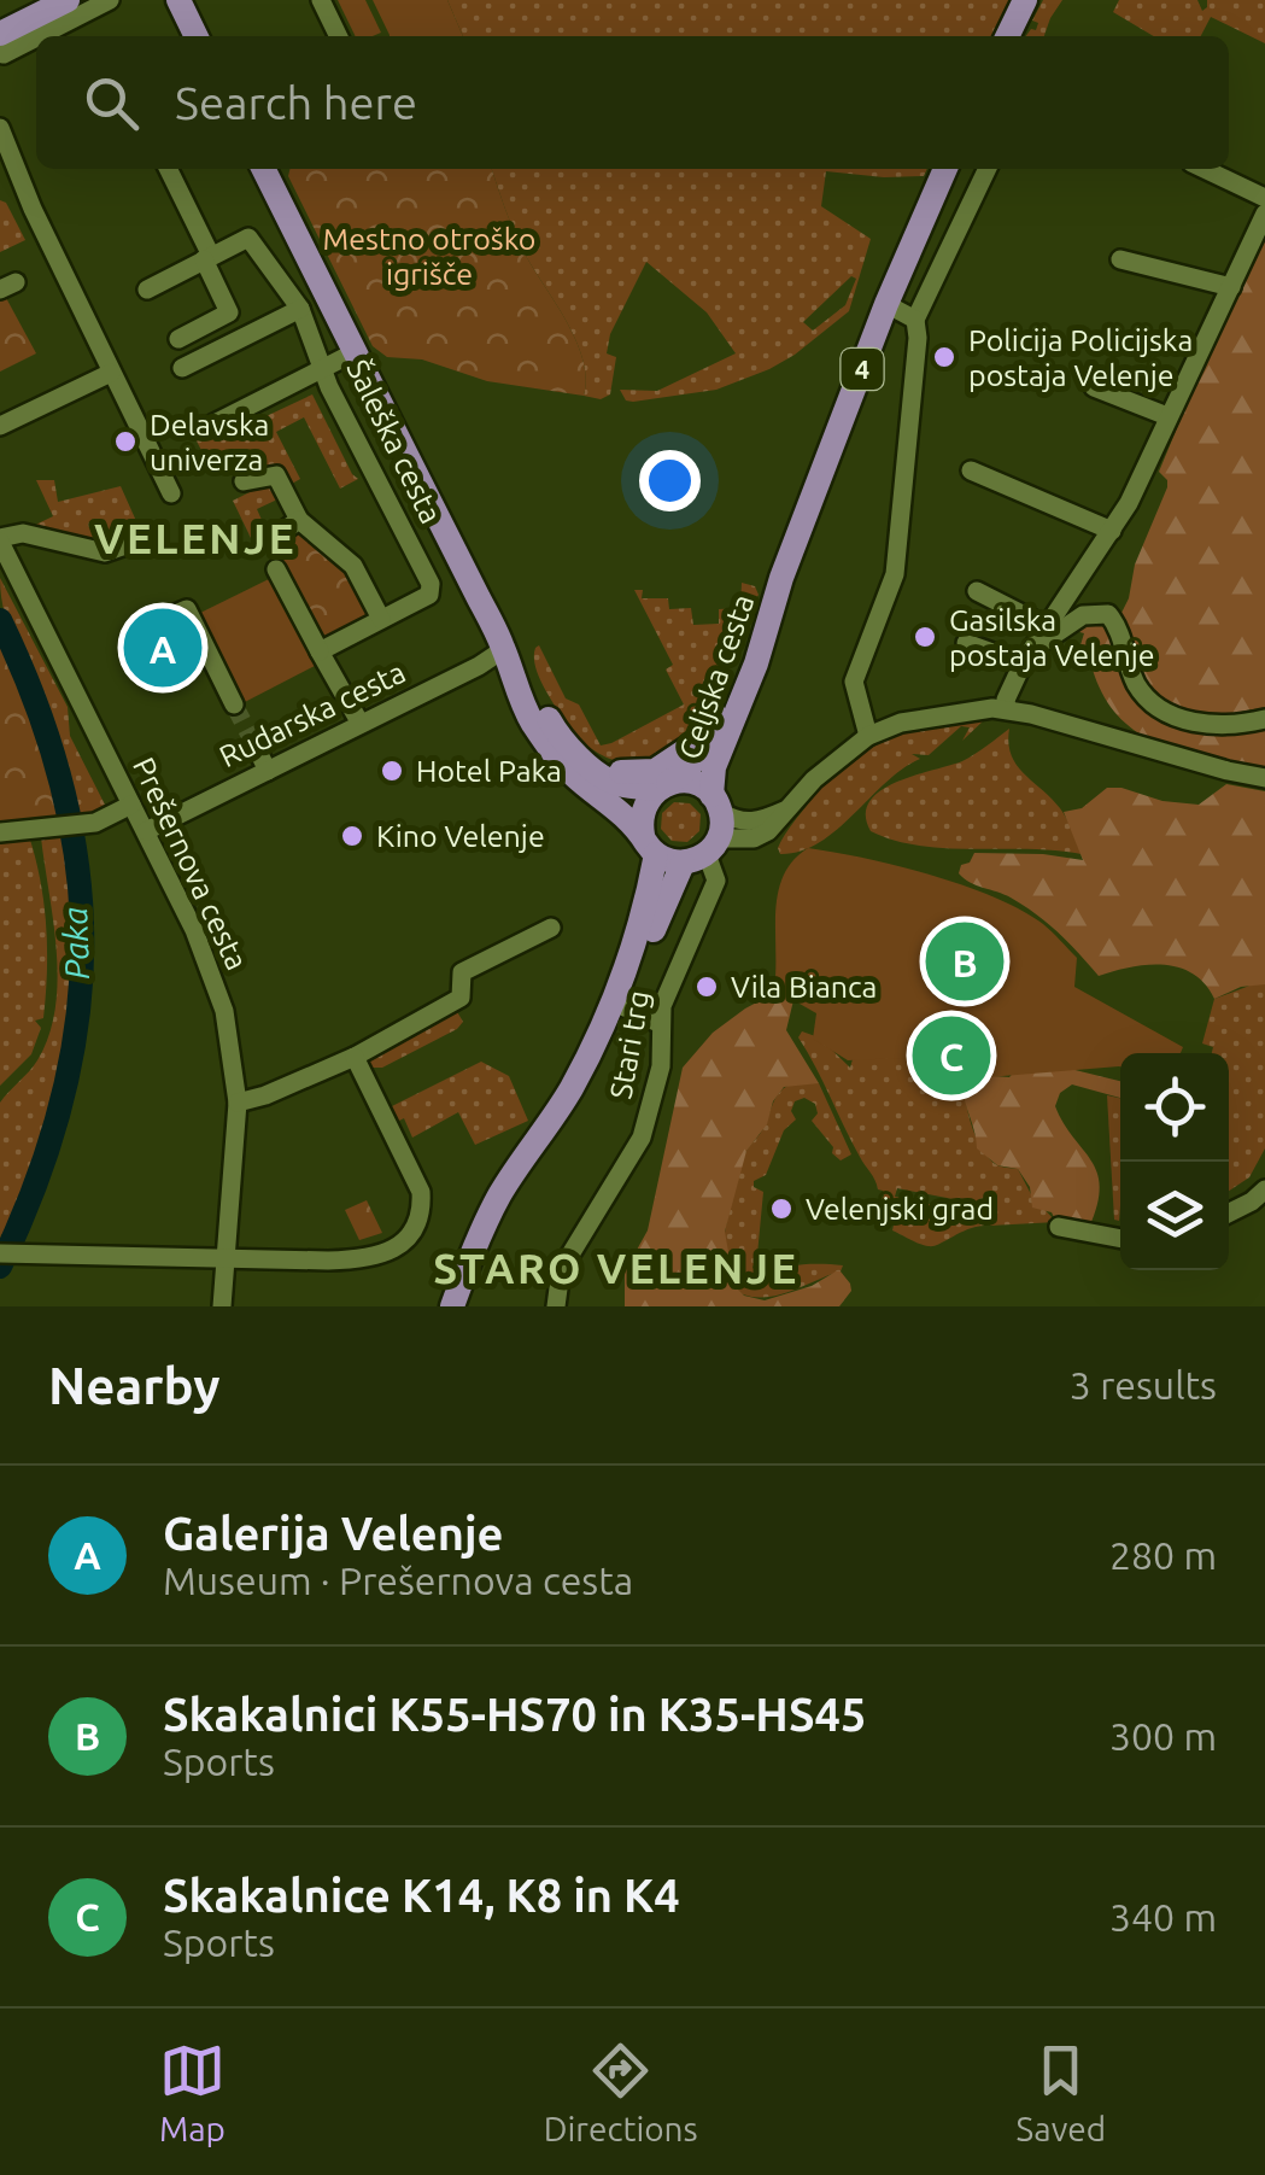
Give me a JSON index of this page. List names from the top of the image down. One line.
{"streets":{"main road":["4","Šaleška cesta","Celjska cesta"],"street":["Rudarska cesta","Prešernova cesta","Stari trg"]},"crossings":[["4","Šaleška cesta"],["4","Celjska cesta"],["4","Stari trg"],["Šaleška cesta","Celjska cesta"],["Šaleška cesta","Rudarska cesta"],["Šaleška cesta","Stari trg"],["Celjska cesta","Stari trg"],["Rudarska cesta","Prešernova cesta"]],"districts":["VELENJE","STARO VELENJE"],"water":["Paka"],"parks":["Mestno otroško igrišče"],"places":["Policija Policijska postaja Velenje","Delavska univerza","Gasilska postaja Velenje","Hotel Paka","Kino Velenje","Vila Bianca","Velenjski grad"],"page":{"search":"Search here","pins":["A","B","C"],"heading":["Nearby","3 results"],"list":[{"mark":"A","name":"Galerija Velenje","note":"Museum · Prešernova cesta","value":"280 m"},{"mark":"B","name":"Skakalnici K55-HS70 in K35-HS45","note":"Sports","value":"300 m"},{"mark":"C","name":"Skakalnice K14, K8 in K4","note":"Sports","value":"340 m"}],"nav":["Map","Directions","Saved"]}}
